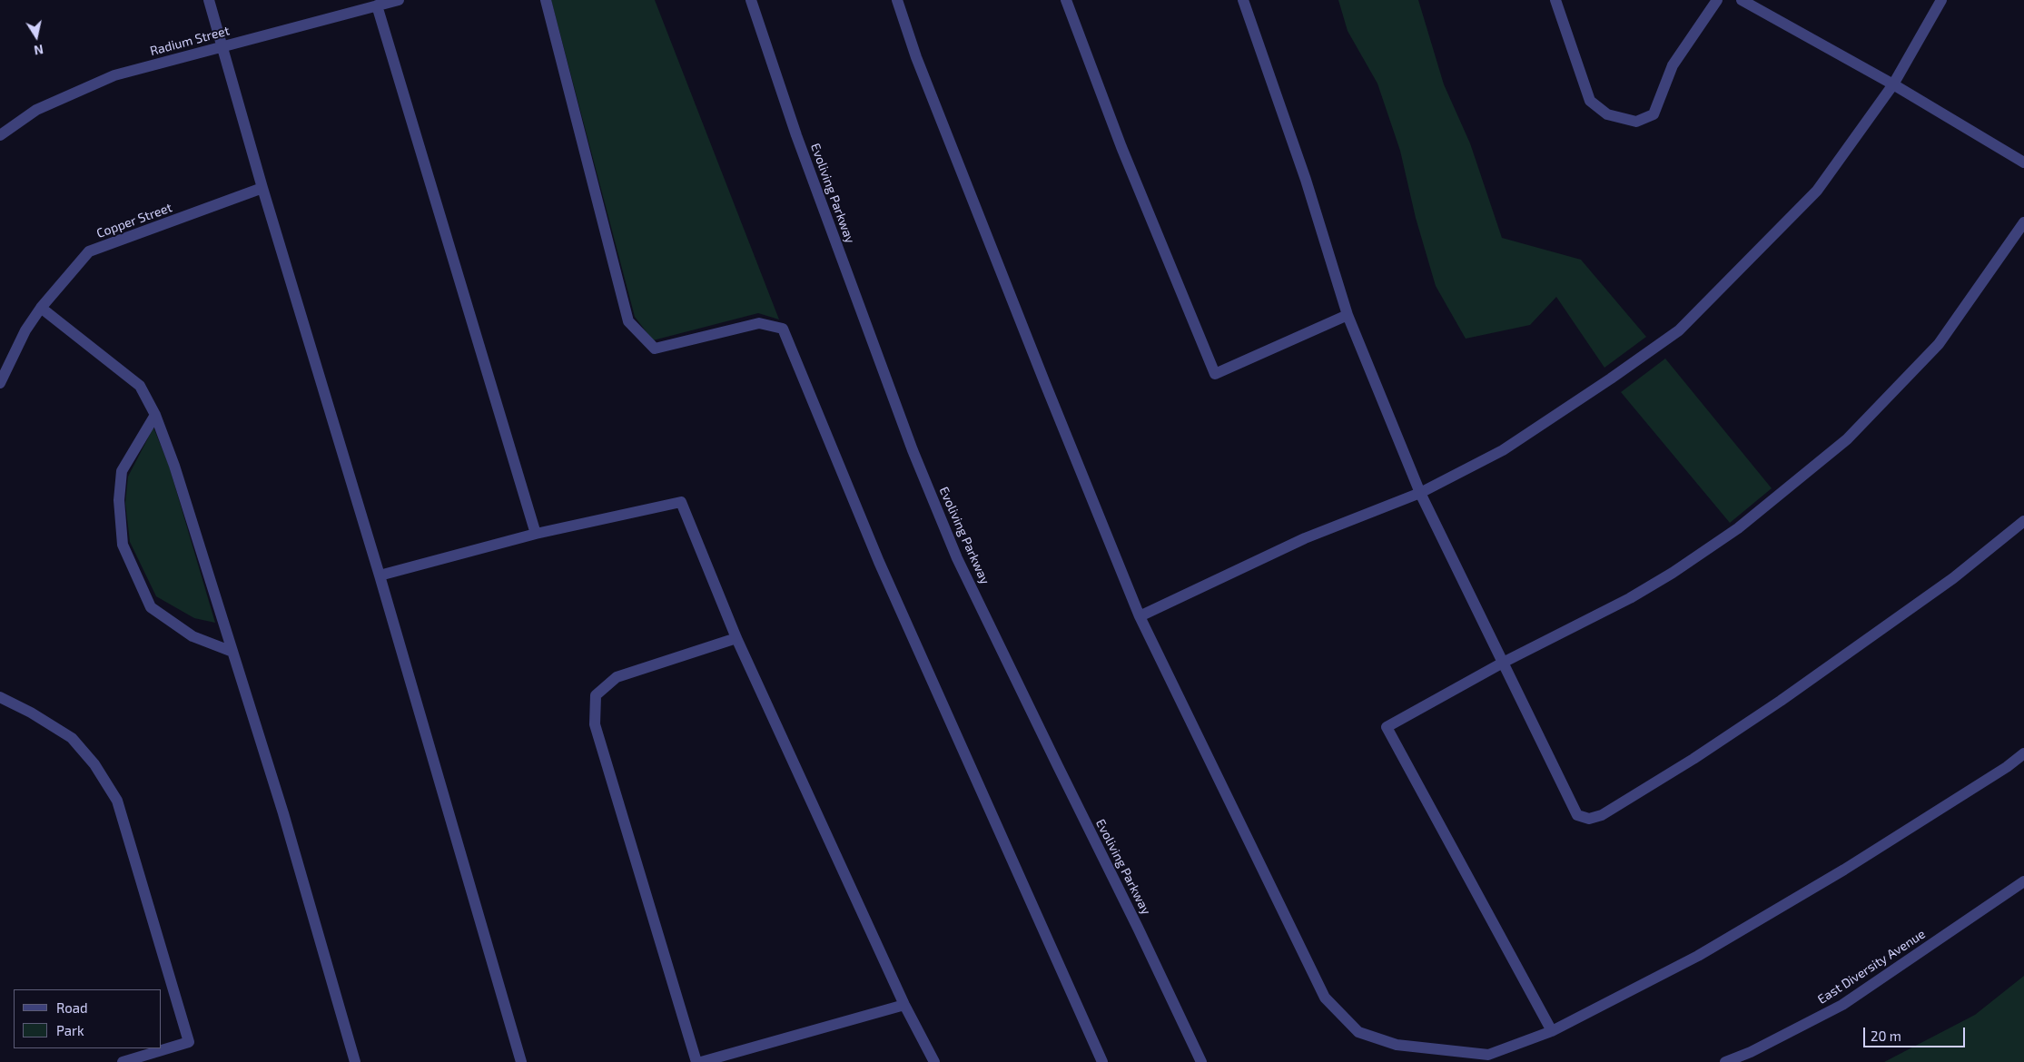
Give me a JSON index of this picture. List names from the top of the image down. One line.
{"streets":{"street":["Radium Street","Evoliving Parkway","Copper Street","East Diversity Avenue"]},"legend":["Road","Park"],"scale_bar":"20 m","north":"bottom"}
